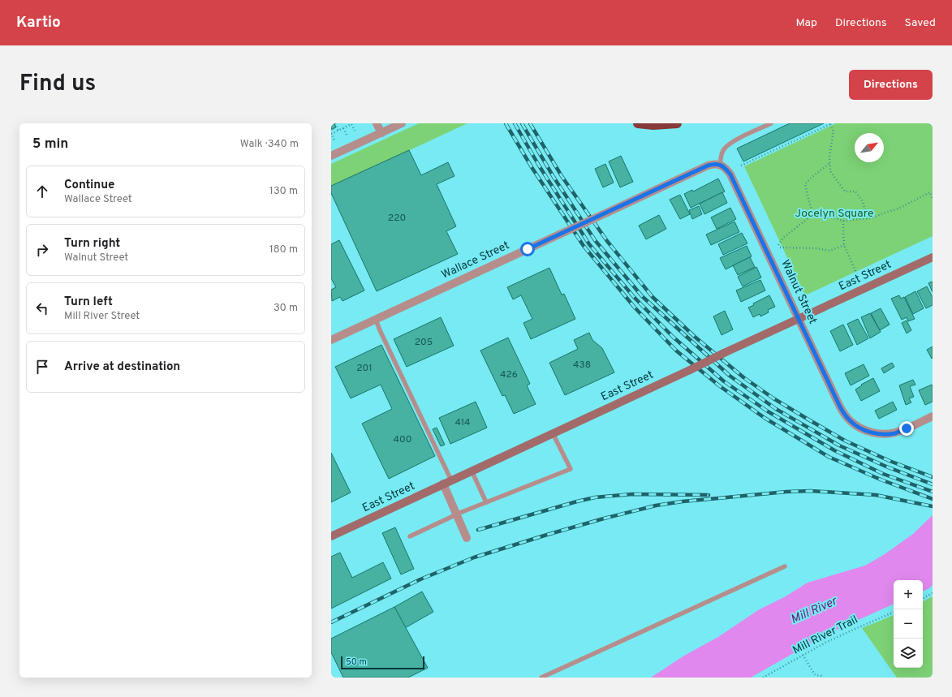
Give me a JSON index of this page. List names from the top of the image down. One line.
{"streets":{"main road":["East Street"],"street":["Wallace Street","Walnut Street"],"path":["Mill River Trail"]},"crossings":[["Wallace Street","Walnut Street"],["East Street","Walnut Street"]],"water":["Mill River"],"parks":["Jocelyn Square"],"house_numbers":["220","205","438","201","426","414","400"],"scale_bar":"50 m","north":"top right","page":{"header":"Kartio","nav":["Map","Directions","Saved"],"title":"Find us","buttons":"Directions","heading":["5 min","Walk · 340 m"],"list":[["Continue","Wallace Street","130 m"],["Turn right","Walnut Street","180 m"],["Turn left","Mill River Street","30 m"],"Arrive at destination"],"map_buttons":["+","−"],"scale":"50 m"}}
